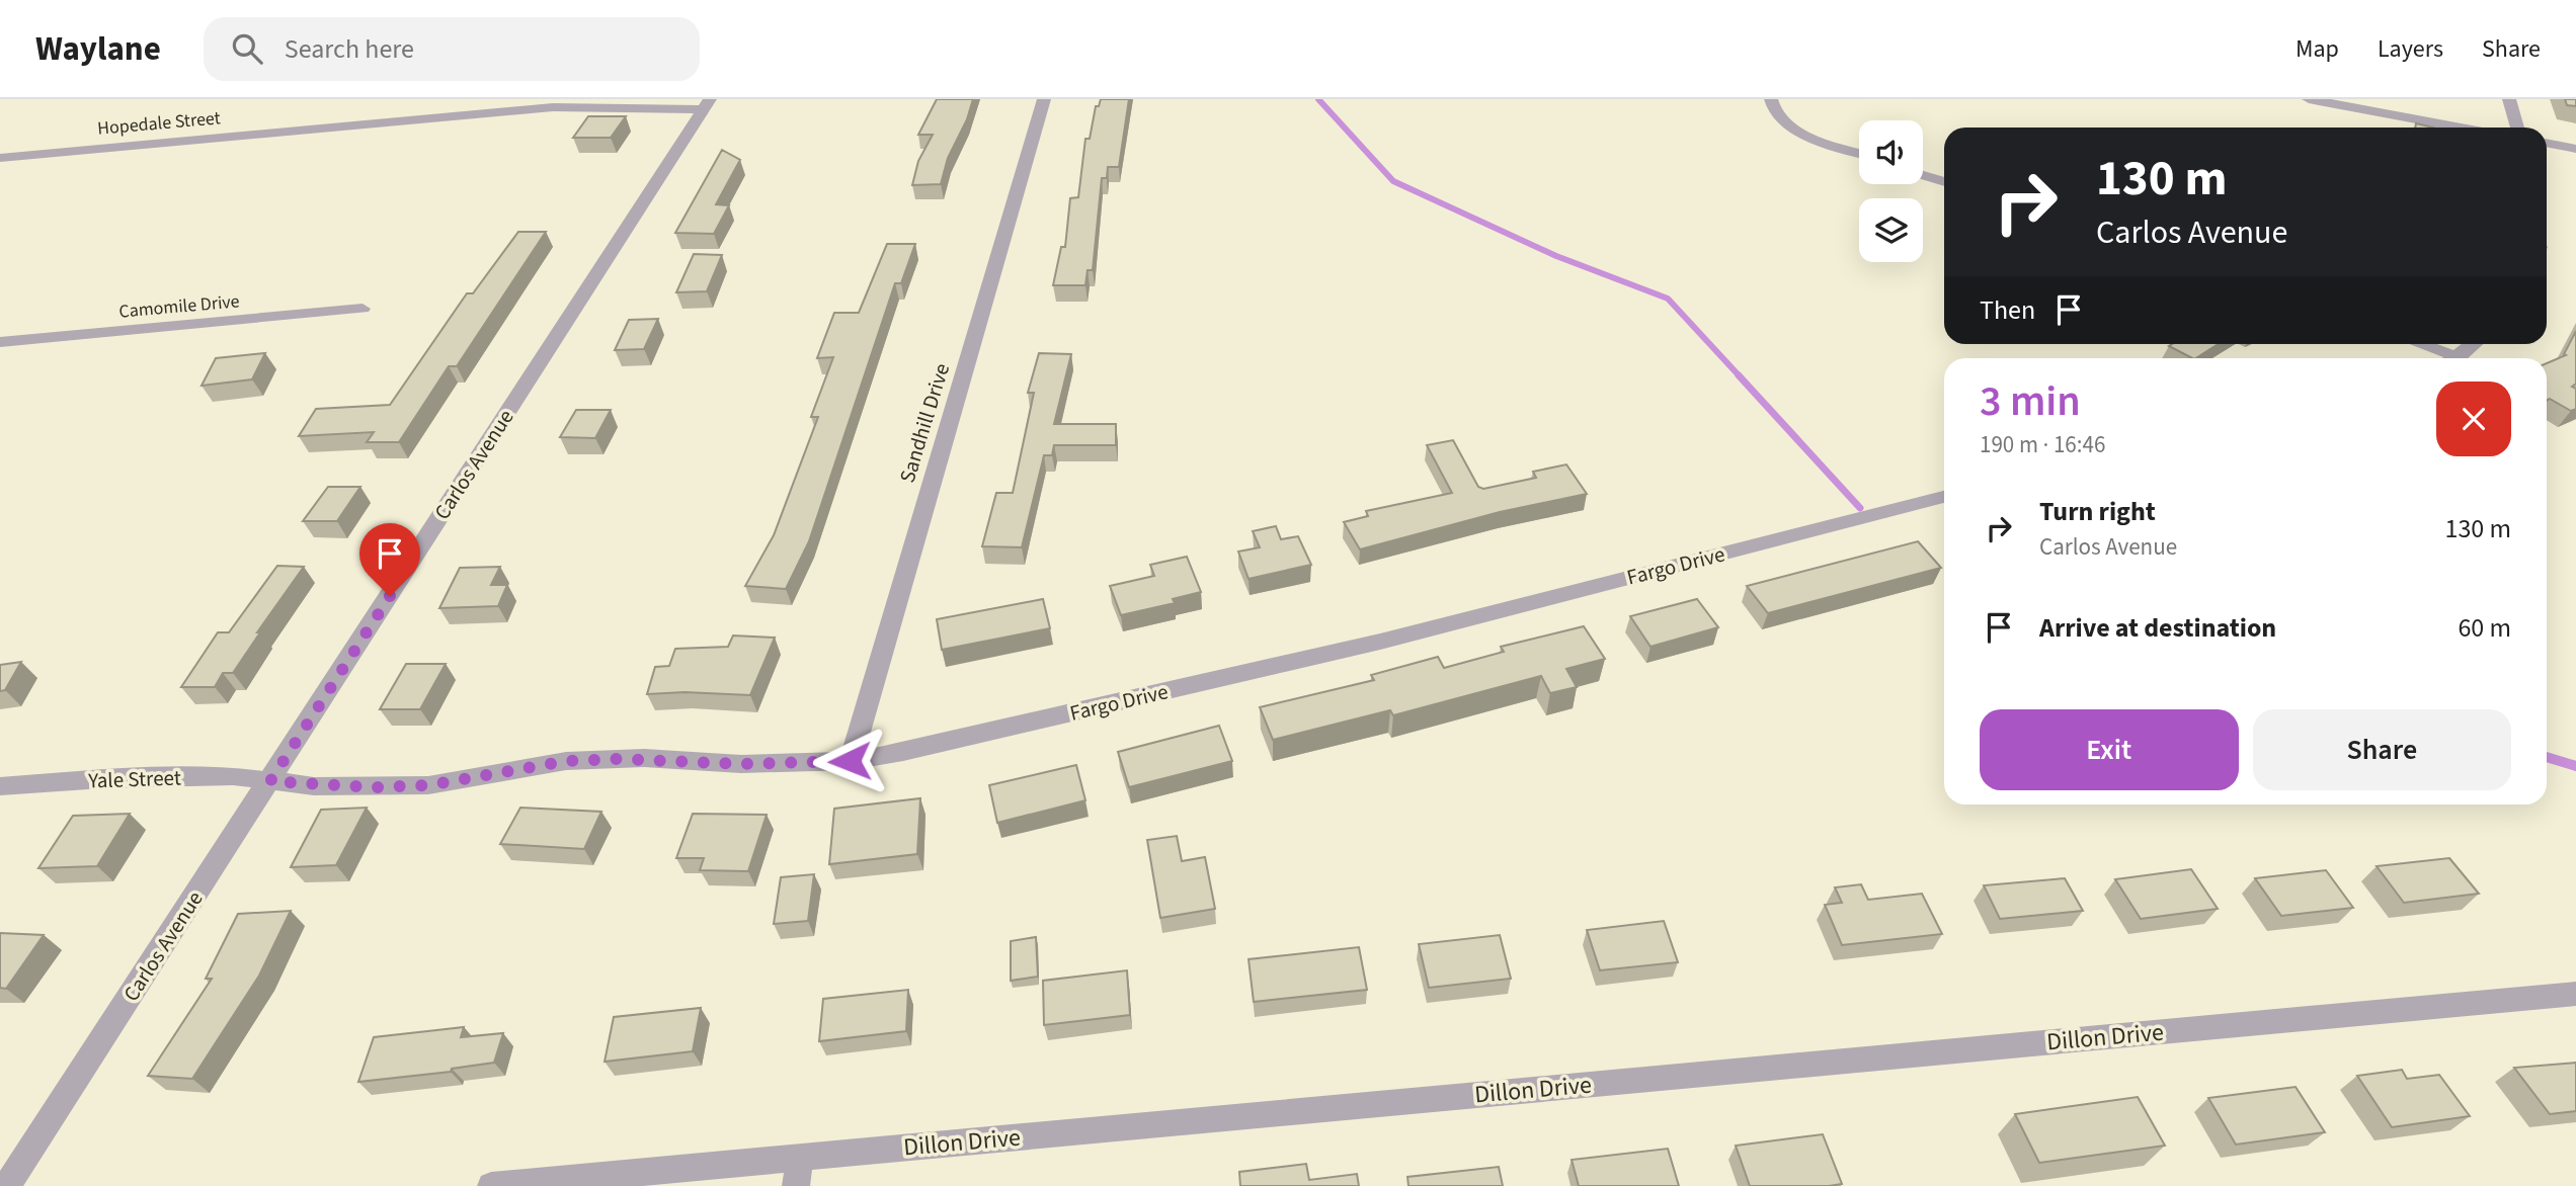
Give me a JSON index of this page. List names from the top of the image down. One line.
{"streets":{"street":["Hopedale Street","Camomile Drive","Sandhill Drive","Carlos Avenue","Fargo Drive","Yale Street","Dillon Drive"]},"crossings":[["Hopedale Street","Carlos Avenue"],["Sandhill Drive","Fargo Drive"],["Carlos Avenue","Fargo Drive"],["Carlos Avenue","Yale Street"],["Fargo Drive","Yale Street"]],"page":{"header":"Waylane","search":"Search here","nav":["Map","Layers","Share"],"turn":["130 m","Carlos Avenue"],"then":"Then","heading":["3 min","190 m · 16:46"],"list":[{"name":"Turn right","note":"Carlos Avenue","value":"130 m"},{"name":"Arrive at destination","value":"60 m"}],"buttons":["Exit","Share"]}}
